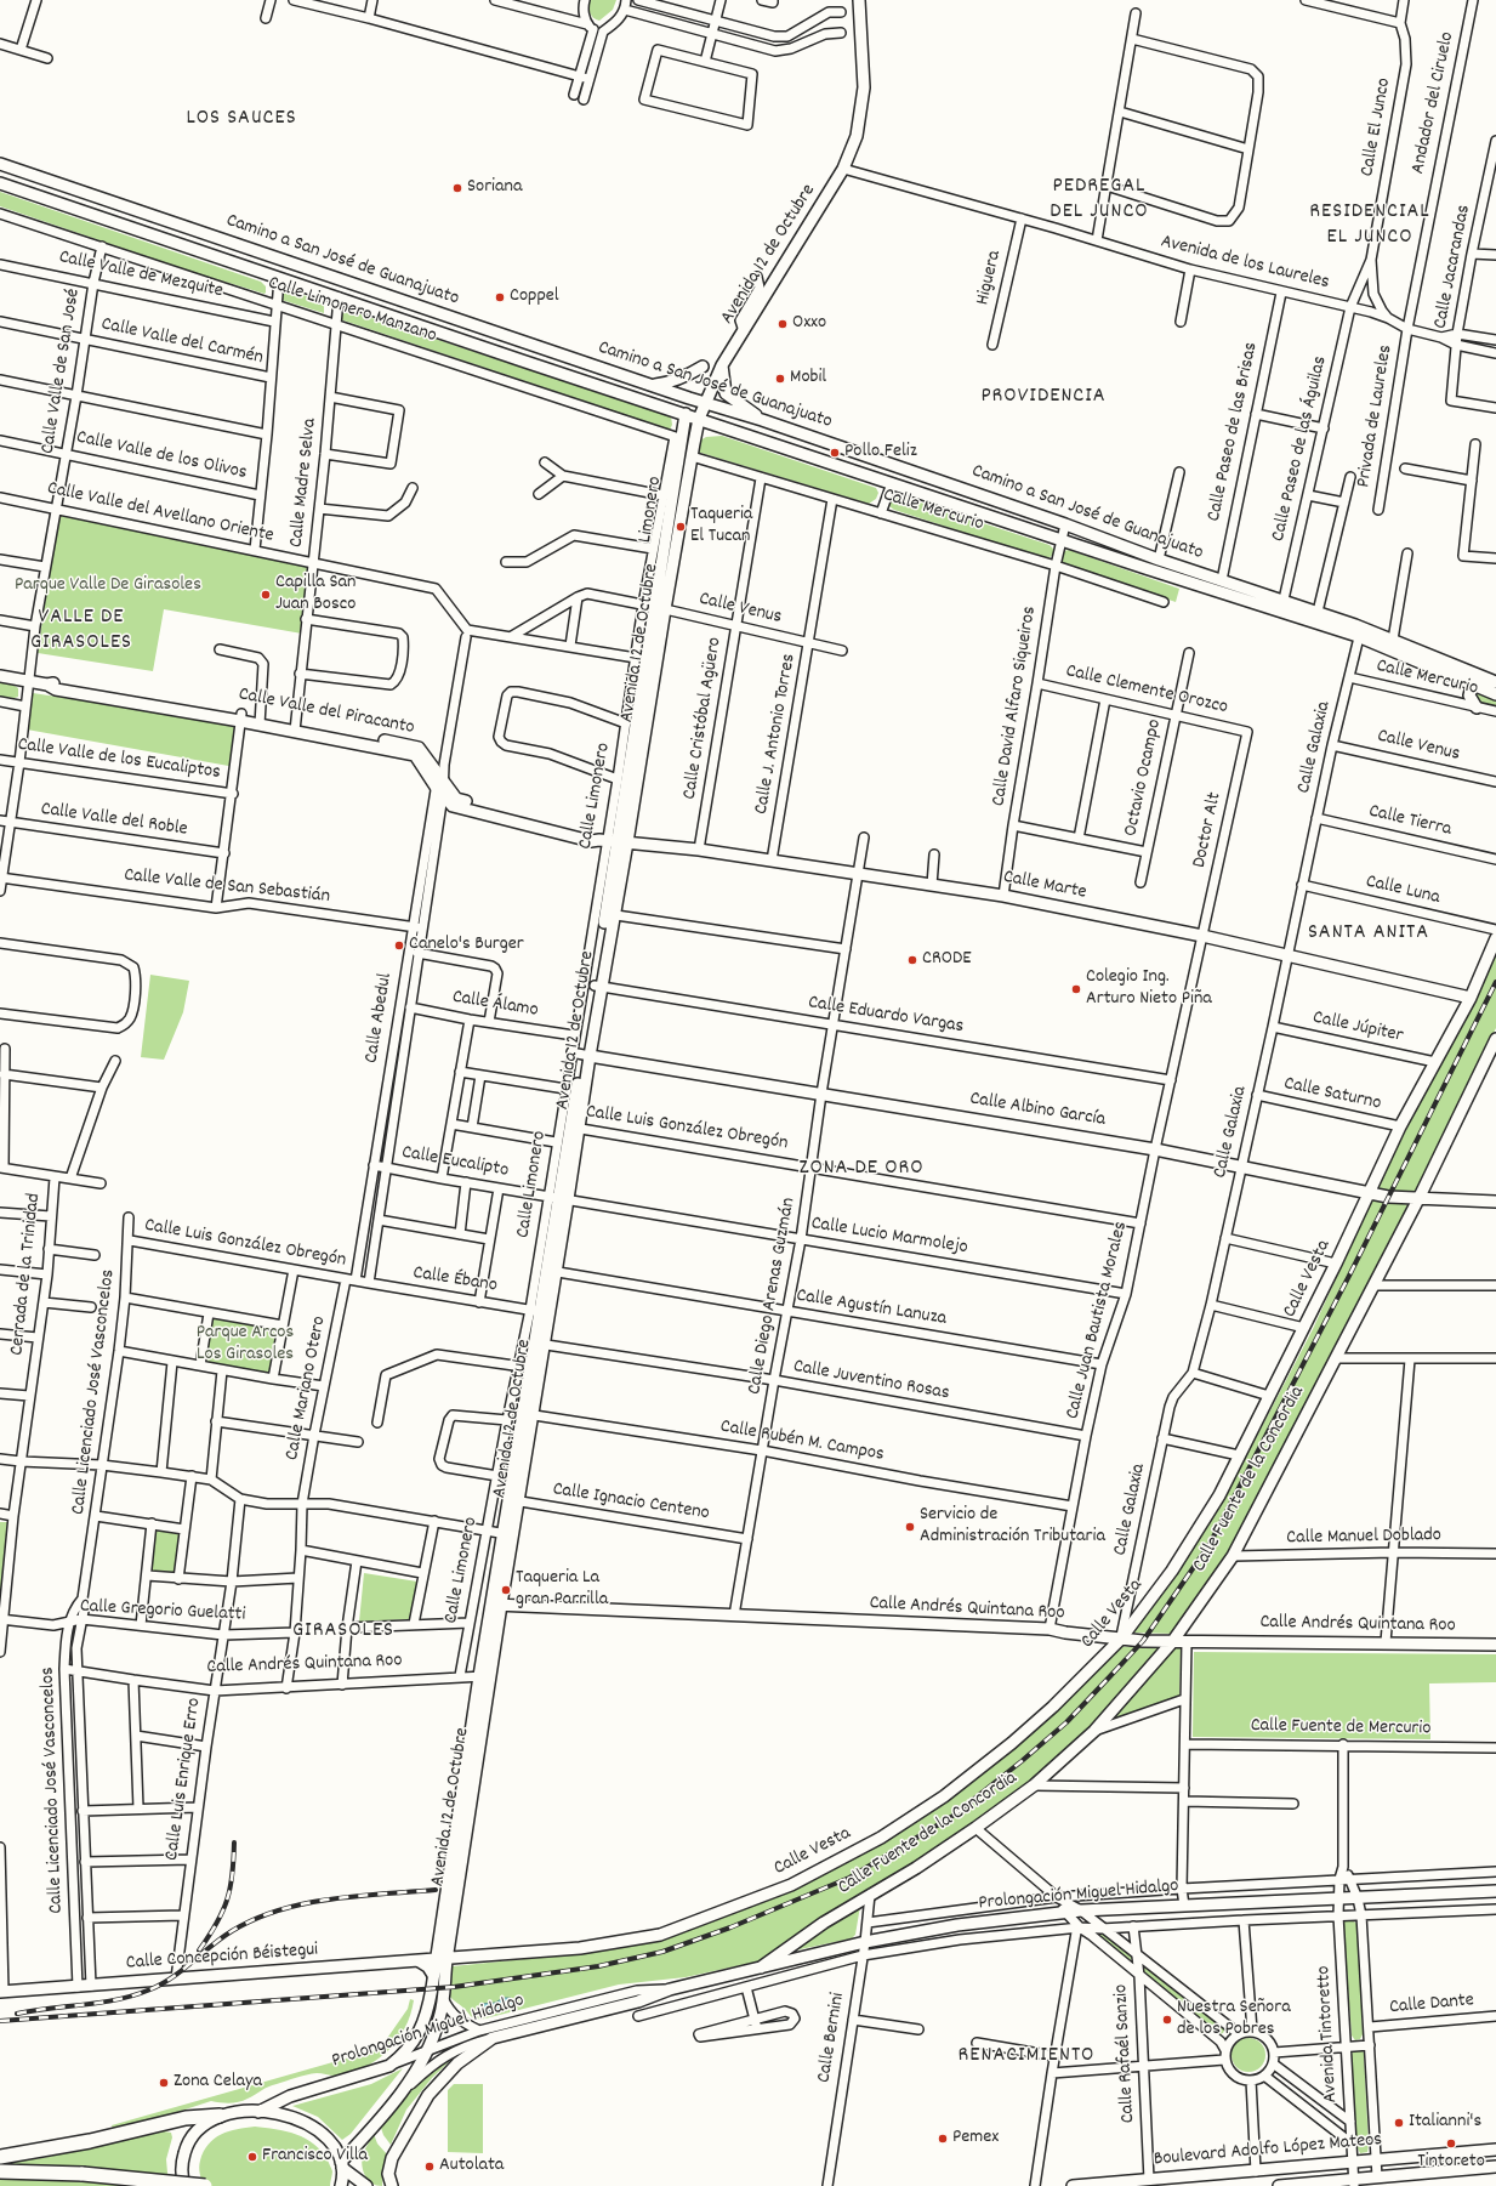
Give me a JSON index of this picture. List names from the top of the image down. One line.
{"streets":{"main road":["Avenida 12 de Octubre","Camino a San José de Guanajuato","Limonero","Calle Valle del Piracanto","Calle Marte","Calle Albino García","Calle Vesta","Calle Fuente de la Concordia","Calle Andrés Quintana Roo","Prolongación Miguel Hidalgo","Calle Concepción Béistegui","Boulevard Adolfo López Mateos"],"street":["Andador del Ciruelo","Calle El Junco","Avenida de los Laureles","Calle Jacarandas","Calle Valle de Mezquite","Higuera","Calle Limonero Manzano","Calle Valle del Carmén","Calle Valle de San José","Privada de Laureles","Calle Paseo de las Brisas","Calle Paseo de las Águilas","Calle Valle de los Olivos","Calle Madre Selva","Calle Mercurio","Calle Valle del Avellano Oriente","Calle Venus","Calle Clemente Orozco","Calle David Alfaro Siqueiros","Calle Cristóbal Agüero","Calle J. Antonio Torres","Calle Galaxia","Calle Valle de los Eucaliptos","Octavio Ocampo","Calle Limonero","Calle Valle del Roble","Calle Tierra","Doctor Alt","Calle Valle de San Sebastián","Calle Luna","Calle Álamo","Calle Eduardo Vargas","Calle Abedul","Calle Júpiter","Calle Saturno","Calle Luis González Obregón","Calle Eucalipto","Calle Lucio Marmolejo","Cerrada de la Trinidad","Calle Ébano","Calle Diego Arenas Guzmán","Calle Agustín Lanuza","Calle Juan Bautista Morales","Calle Juventino Rosas","Calle Mariano Otero","Calle Licenciado José Vasconcelos","Calle Rubén M. Campos","Calle Ignacio Centeno","Calle Manuel Doblado","Calle Gregorio Guelatti","Calle Fuente de Mercurio","Calle Luis Enrique Erro","Calle Dante","Avenida Tintoretto","Calle Bernini","Calle Rafaél Sanzio"]},"crossings":[["Andador del Ciruelo","Avenida de los Laureles"],["Andador del Ciruelo","Privada de Laureles"],["Calle El Junco","Avenida de los Laureles"],["Calle El Junco","Calle Paseo de las Águilas"],["Avenida 12 de Octubre","Camino a San José de Guanajuato"],["Avenida 12 de Octubre","Avenida de los Laureles"],["Avenida 12 de Octubre","Calle Limonero Manzano"],["Avenida 12 de Octubre","Limonero"],["Avenida 12 de Octubre","Calle Mercurio"],["Avenida 12 de Octubre","Calle Venus"],["Avenida 12 de Octubre","Calle Limonero"],["Avenida 12 de Octubre","Calle Marte"],["Avenida 12 de Octubre","Calle Eduardo Vargas"],["Avenida 12 de Octubre","Calle Albino García"],["Avenida 12 de Octubre","Calle Luis González Obregón"],["Avenida 12 de Octubre","Calle Eucalipto"],["Avenida 12 de Octubre","Calle Lucio Marmolejo"],["Avenida 12 de Octubre","Calle Vesta"],["Avenida 12 de Octubre","Calle Ébano"],["Avenida 12 de Octubre","Calle Agustín Lanuza"],["Avenida 12 de Octubre","Calle Juventino Rosas"],["Avenida 12 de Octubre","Calle Rubén M. Campos"],["Avenida 12 de Octubre","Calle Ignacio Centeno"],["Avenida 12 de Octubre","Calle Andrés Quintana Roo"],["Avenida 12 de Octubre","Prolongación Miguel Hidalgo"],["Avenida 12 de Octubre","Calle Concepción Béistegui"],["Camino a San José de Guanajuato","Calle Paseo de las Brisas"],["Camino a San José de Guanajuato","Calle Paseo de las Águilas"],["Camino a San José de Guanajuato","Calle Madre Selva"],["Camino a San José de Guanajuato","Limonero"],["Camino a San José de Guanajuato","Calle David Alfaro Siqueiros"],["Camino a San José de Guanajuato","Calle Galaxia"],["Avenida de los Laureles","Calle Jacarandas"],["Avenida de los Laureles","Higuera"],["Avenida de los Laureles","Privada de Laureles"],["Avenida de los Laureles","Calle Paseo de las Brisas"],["Avenida de los Laureles","Calle Paseo de las Águilas"],["Calle Valle de Mezquite","Calle Valle de San José"],["Calle Limonero Manzano","Calle Valle de San José"],["Calle Limonero Manzano","Calle Madre Selva"],["Calle Limonero Manzano","Limonero"],["Calle Limonero Manzano","Calle Limonero"],["Calle Valle del Carmén","Calle Valle de San José"],["Calle Valle de San José","Calle Valle de los Olivos"],["Calle Valle de San José","Calle Valle del Avellano Oriente"],["Calle Valle de San José","Calle Valle del Piracanto"],["Calle Valle de San José","Calle Valle de los Eucaliptos"],["Calle Valle de San José","Calle Valle del Roble"],["Calle Valle de San José","Calle Valle de San Sebastián"],["Calle Madre Selva","Calle Valle del Avellano Oriente"],["Calle Madre Selva","Calle Valle del Piracanto"],["Limonero","Calle Venus"],["Limonero","Calle Limonero"],["Calle Mercurio","Calle David Alfaro Siqueiros"],["Calle Mercurio","Calle Cristóbal Agüero"],["Calle Mercurio","Calle J. Antonio Torres"],["Calle Mercurio","Calle Galaxia"],["Calle Valle del Avellano Oriente","Calle Abedul"],["Calle Venus","Calle Cristóbal Agüero"],["Calle Venus","Calle J. Antonio Torres"],["Calle Venus","Calle Galaxia"],["Calle Venus","Calle Limonero"],["Calle Clemente Orozco","Calle David Alfaro Siqueiros"],["Calle Clemente Orozco","Octavio Ocampo"],["Calle Clemente Orozco","Doctor Alt"],["Calle David Alfaro Siqueiros","Calle Marte"],["Calle Valle del Piracanto","Calle Limonero"],["Calle Valle del Piracanto","Calle Marte"],["Calle Valle del Piracanto","Calle Abedul"],["Calle Cristóbal Agüero","Calle Marte"],["Calle J. Antonio Torres","Calle Marte"],["Calle Galaxia","Calle Tierra"],["Calle Galaxia","Calle Marte"],["Calle Galaxia","Calle Luna"],["Calle Galaxia","Calle Júpiter"],["Calle Galaxia","Calle Saturno"],["Calle Galaxia","Calle Albino García"],["Calle Galaxia","Calle Vesta"],["Calle Galaxia","Calle Andrés Quintana Roo"],["Calle Limonero","Calle Marte"],["Calle Limonero","Calle Álamo"],["Calle Limonero","Calle Albino García"],["Calle Limonero","Calle Eucalipto"],["Calle Limonero","Calle Ébano"],["Calle Limonero","Calle Andrés Quintana Roo"],["Doctor Alt","Calle Marte"],["Doctor Alt","Calle Juan Bautista Morales"],["Calle Marte","Calle Vesta"],["Calle Marte","Calle Diego Arenas Guzmán"],["Calle Marte","Calle Juan Bautista Morales"],["Calle Valle de San Sebastián","Calle Abedul"],["Calle Álamo","Calle Abedul"],["Calle Eduardo Vargas","Calle Diego Arenas Guzmán"],["Calle Eduardo Vargas","Calle Juan Bautista Morales"],["Calle Abedul","Calle Luis González Obregón"],["Calle Abedul","Calle Eucalipto"],["Calle Abedul","Calle Ébano"],["Calle Júpiter","Calle Vesta"],["Calle Saturno","Calle Vesta"],["Calle Albino García","Calle Vesta"],["Calle Albino García","Calle Diego Arenas Guzmán"],["Calle Albino García","Calle Juan Bautista Morales"],["Calle Albino García","Calle Fuente de la Concordia"],["Calle Luis González Obregón","Calle Ébano"],["Calle Luis González Obregón","Calle Diego Arenas Guzmán"],["Calle Luis González Obregón","Calle Juan Bautista Morales"],["Calle Luis González Obregón","Calle Mariano Otero"],["Calle Luis González Obregón","Calle Licenciado José Vasconcelos"],["Calle Eucalipto","Calle Lucio Marmolejo"],["Calle Lucio Marmolejo","Calle Diego Arenas Guzmán"],["Calle Lucio Marmolejo","Calle Juan Bautista Morales"],["Cerrada de la Trinidad","Calle Gregorio Guelatti"],["Calle Vesta","Calle Andrés Quintana Roo"],["Calle Vesta","Calle Concepción Béistegui"],["Calle Diego Arenas Guzmán","Calle Agustín Lanuza"],["Calle Diego Arenas Guzmán","Calle Juventino Rosas"],["Calle Diego Arenas Guzmán","Calle Rubén M. Campos"],["Calle Diego Arenas Guzmán","Calle Ignacio Centeno"],["Calle Diego Arenas Guzmán","Calle Andrés Quintana Roo"],["Calle Agustín Lanuza","Calle Juan Bautista Morales"],["Calle Juan Bautista Morales","Calle Juventino Rosas"],["Calle Juan Bautista Morales","Calle Rubén M. Campos"],["Calle Juan Bautista Morales","Calle Andrés Quintana Roo"],["Calle Mariano Otero","Calle Andrés Quintana Roo"],["Calle Mariano Otero","Calle Gregorio Guelatti"],["Calle Licenciado José Vasconcelos","Calle Andrés Quintana Roo"],["Calle Licenciado José Vasconcelos","Calle Gregorio Guelatti"],["Calle Licenciado José Vasconcelos","Calle Concepción Béistegui"],["Calle Fuente de la Concordia","Calle Manuel Doblado"],["Calle Fuente de la Concordia","Calle Andrés Quintana Roo"],["Calle Fuente de la Concordia","Prolongación Miguel Hidalgo"],["Calle Fuente de la Concordia","Calle Bernini"],["Calle Andrés Quintana Roo","Calle Luis Enrique Erro"],["Calle Gregorio Guelatti","Calle Luis Enrique Erro"],["Calle Luis Enrique Erro","Calle Concepción Béistegui"],["Prolongación Miguel Hidalgo","Avenida Tintoretto"],["Prolongación Miguel Hidalgo","Calle Bernini"],["Prolongación Miguel Hidalgo","Calle Rafaél Sanzio"],["Avenida Tintoretto","Boulevard Adolfo López Mateos"],["Calle Rafaél Sanzio","Boulevard Adolfo López Mateos"]],"districts":["LOS SAUCES","PEDREGAL DEL JUNCO","RESIDENCIAL EL JUNCO","PROVIDENCIA","VALLE DE GIRASOLES","SANTA ANITA","ZONA DE ORO","GIRASOLES","RENACIMIENTO"],"parks":["Parque Valle De Girasoles","Parque Arcos Los Girasoles"],"places":["Soriana","Coppel","Oxxo","Mobil","Pollo Feliz","Taqueria El Tucan","Capilla San Juan Bosco","Canelo's Burger","CRODE","Colegio Ing. Arturo Nieto Piña","Servicio de Administración Tributaria","Taqueria La gran Parrilla","Nuestra Señora de los Pobres","Zona Celaya","Italianni's","Pemex","Tintoreto","Francisco Villa","Autolata"]}
